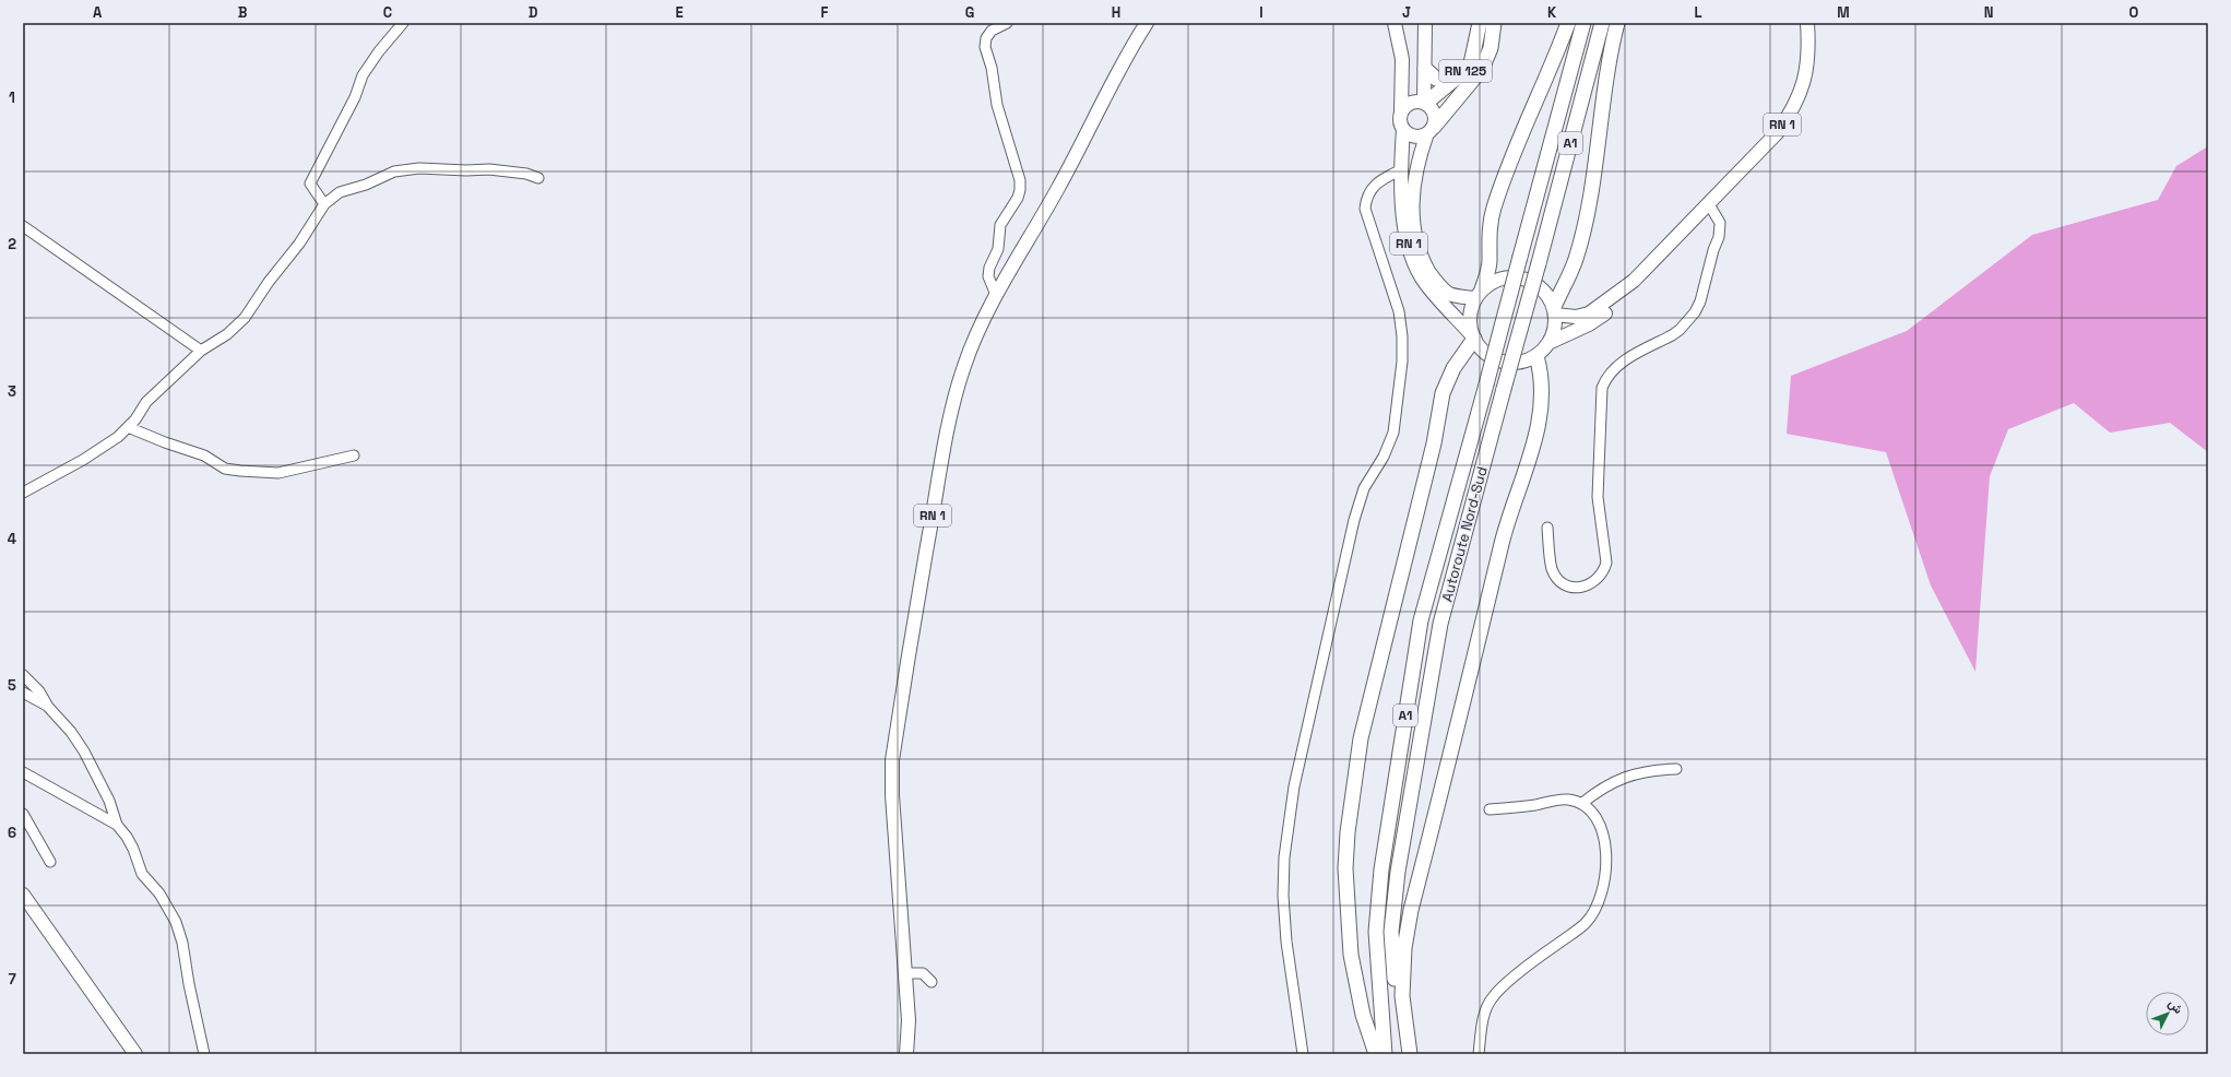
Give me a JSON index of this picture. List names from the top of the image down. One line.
{"streets":{"highway":["RN 125","A1","Autoroute Nord-Sud"],"main road":["RN 1"]},"crossings":[["RN 125","RN 1"]],"north":"top right","grid":{"columns":["A","B","C","D","E","F","G","H","I","J","K","L","M","N","O"],"rows":["1","2","3","4","5","6","7"]}}
